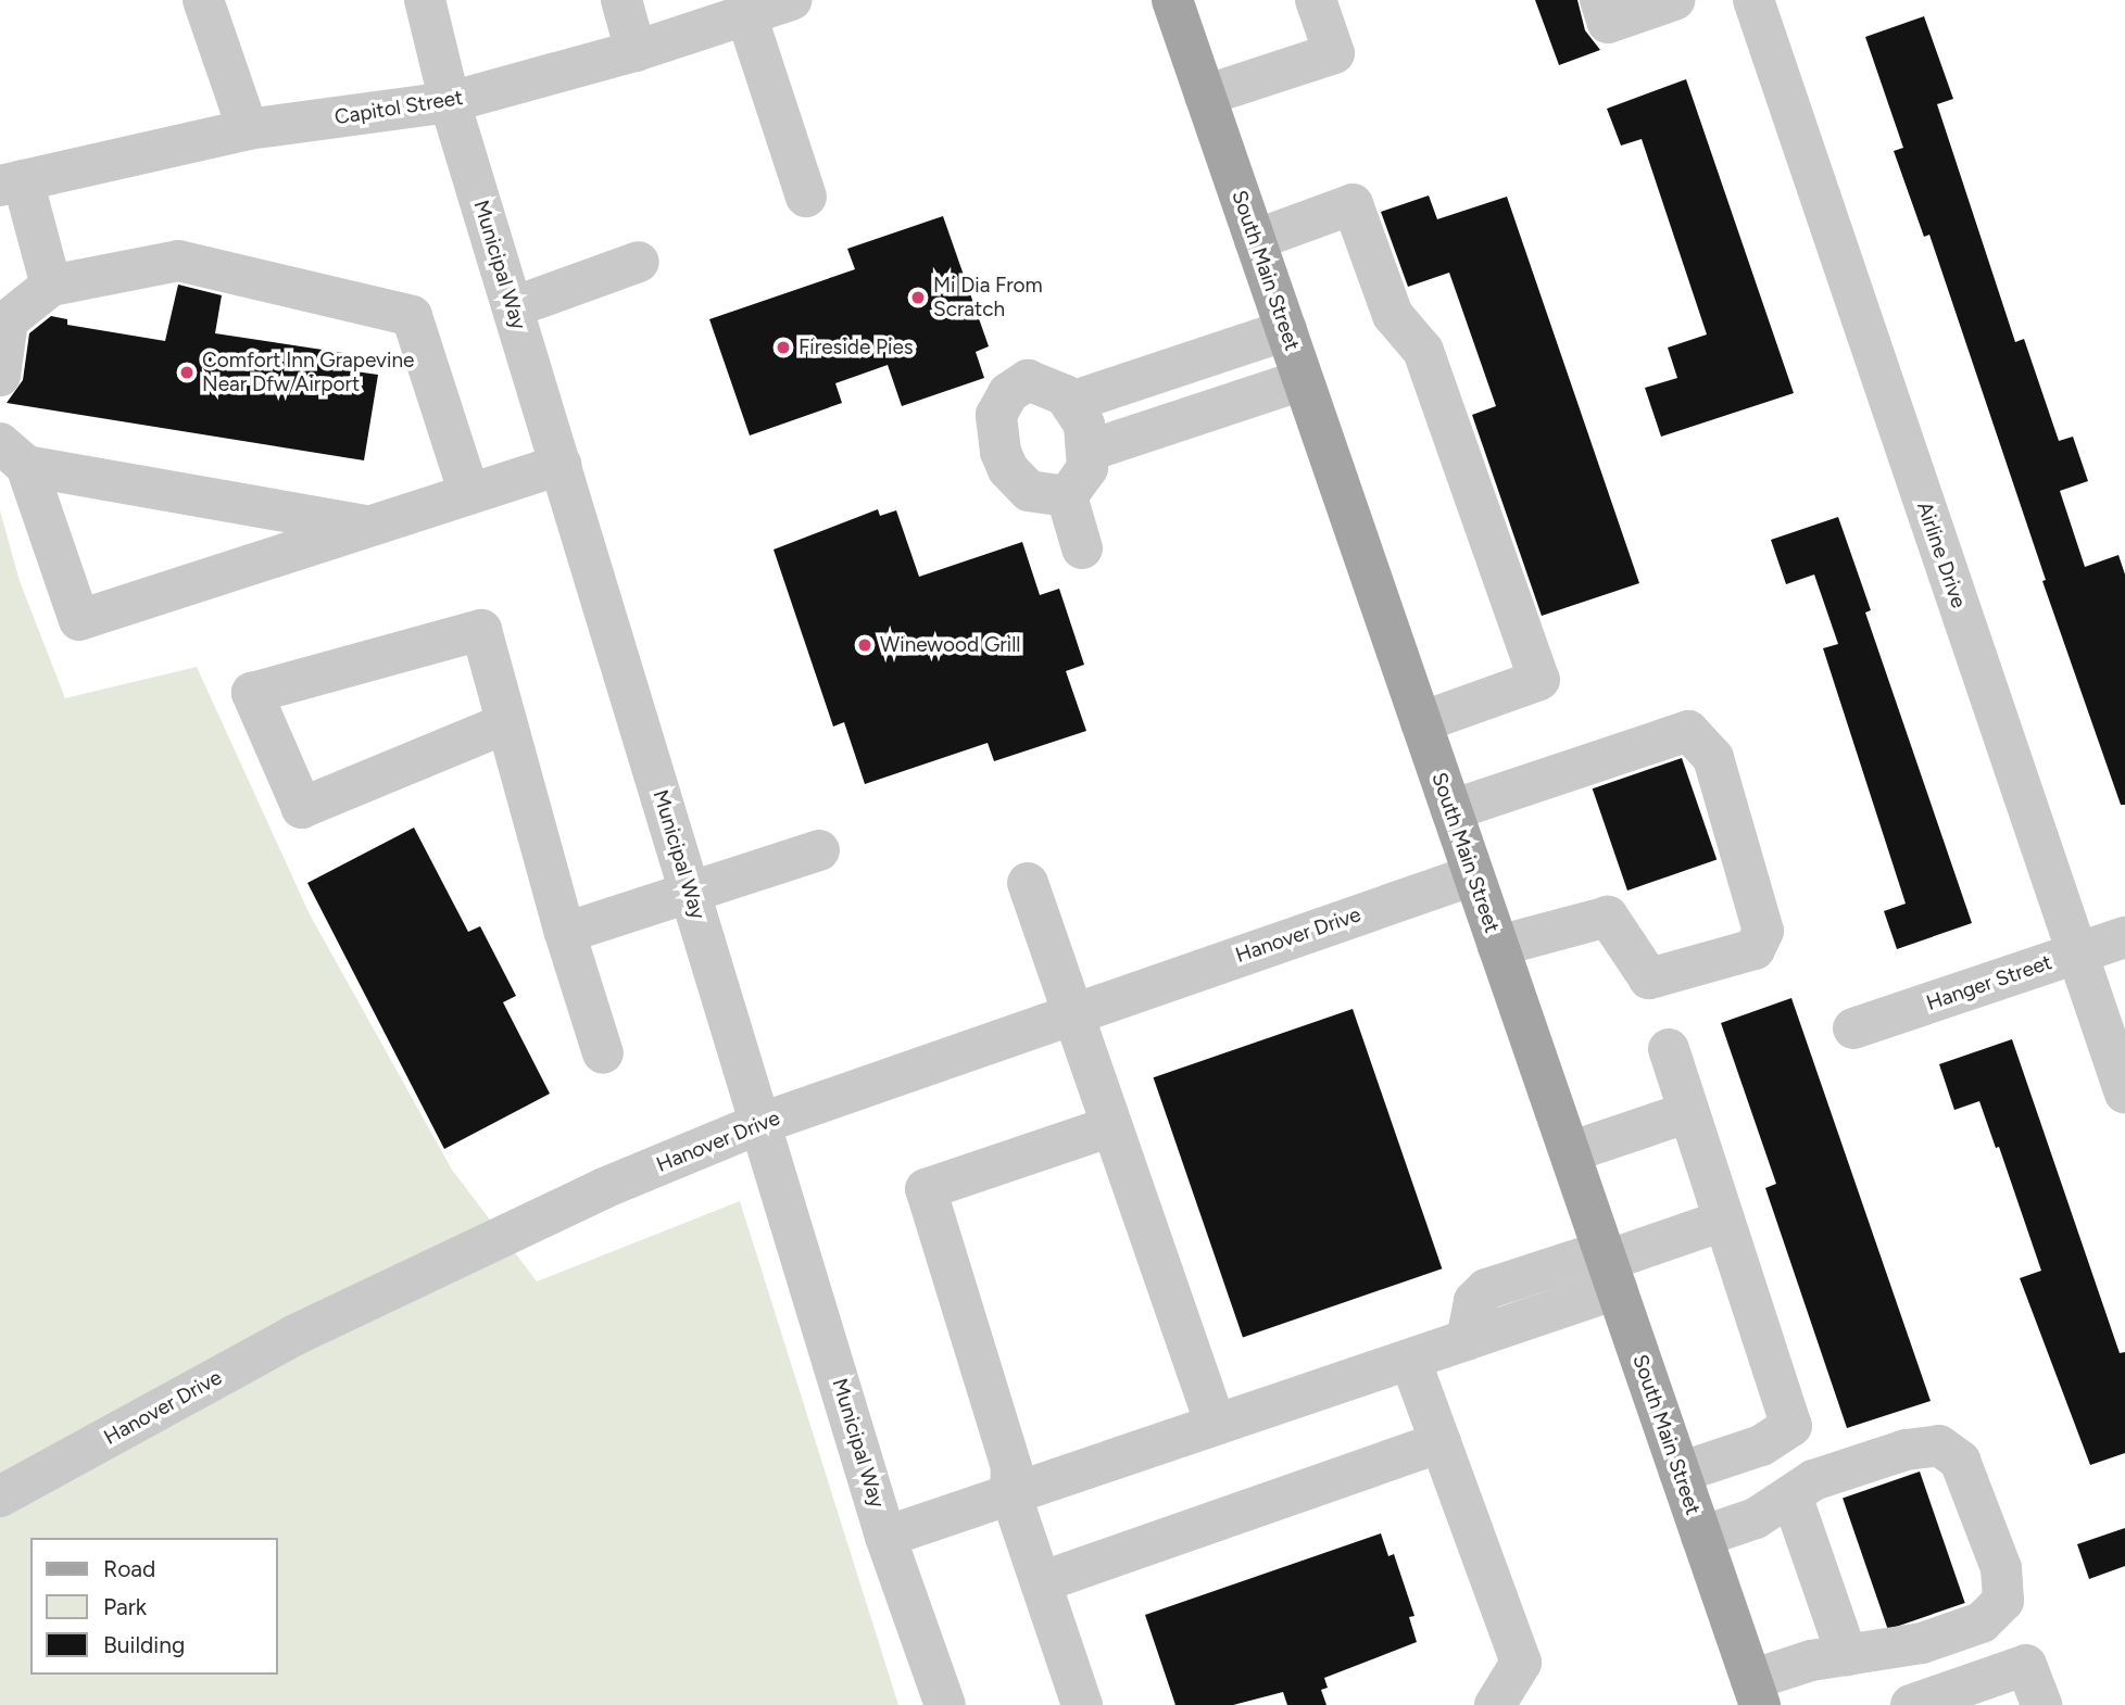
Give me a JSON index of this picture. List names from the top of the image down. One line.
{"streets":{"main road":["South Main Street"],"street":["Capitol Street","Municipal Way","Airline Drive","Hanover Drive","Hanger Street"]},"crossings":[["Capitol Street","Municipal Way"],["Municipal Way","Hanover Drive"],["South Main Street","Hanover Drive"],["Airline Drive","Hanger Street"]],"places":["Mi Dia From Scratch","Fireside Pies","Comfort Inn Grapevine Near Dfw Airport","Winewood Grill"],"legend":["Road","Park","Building"]}
